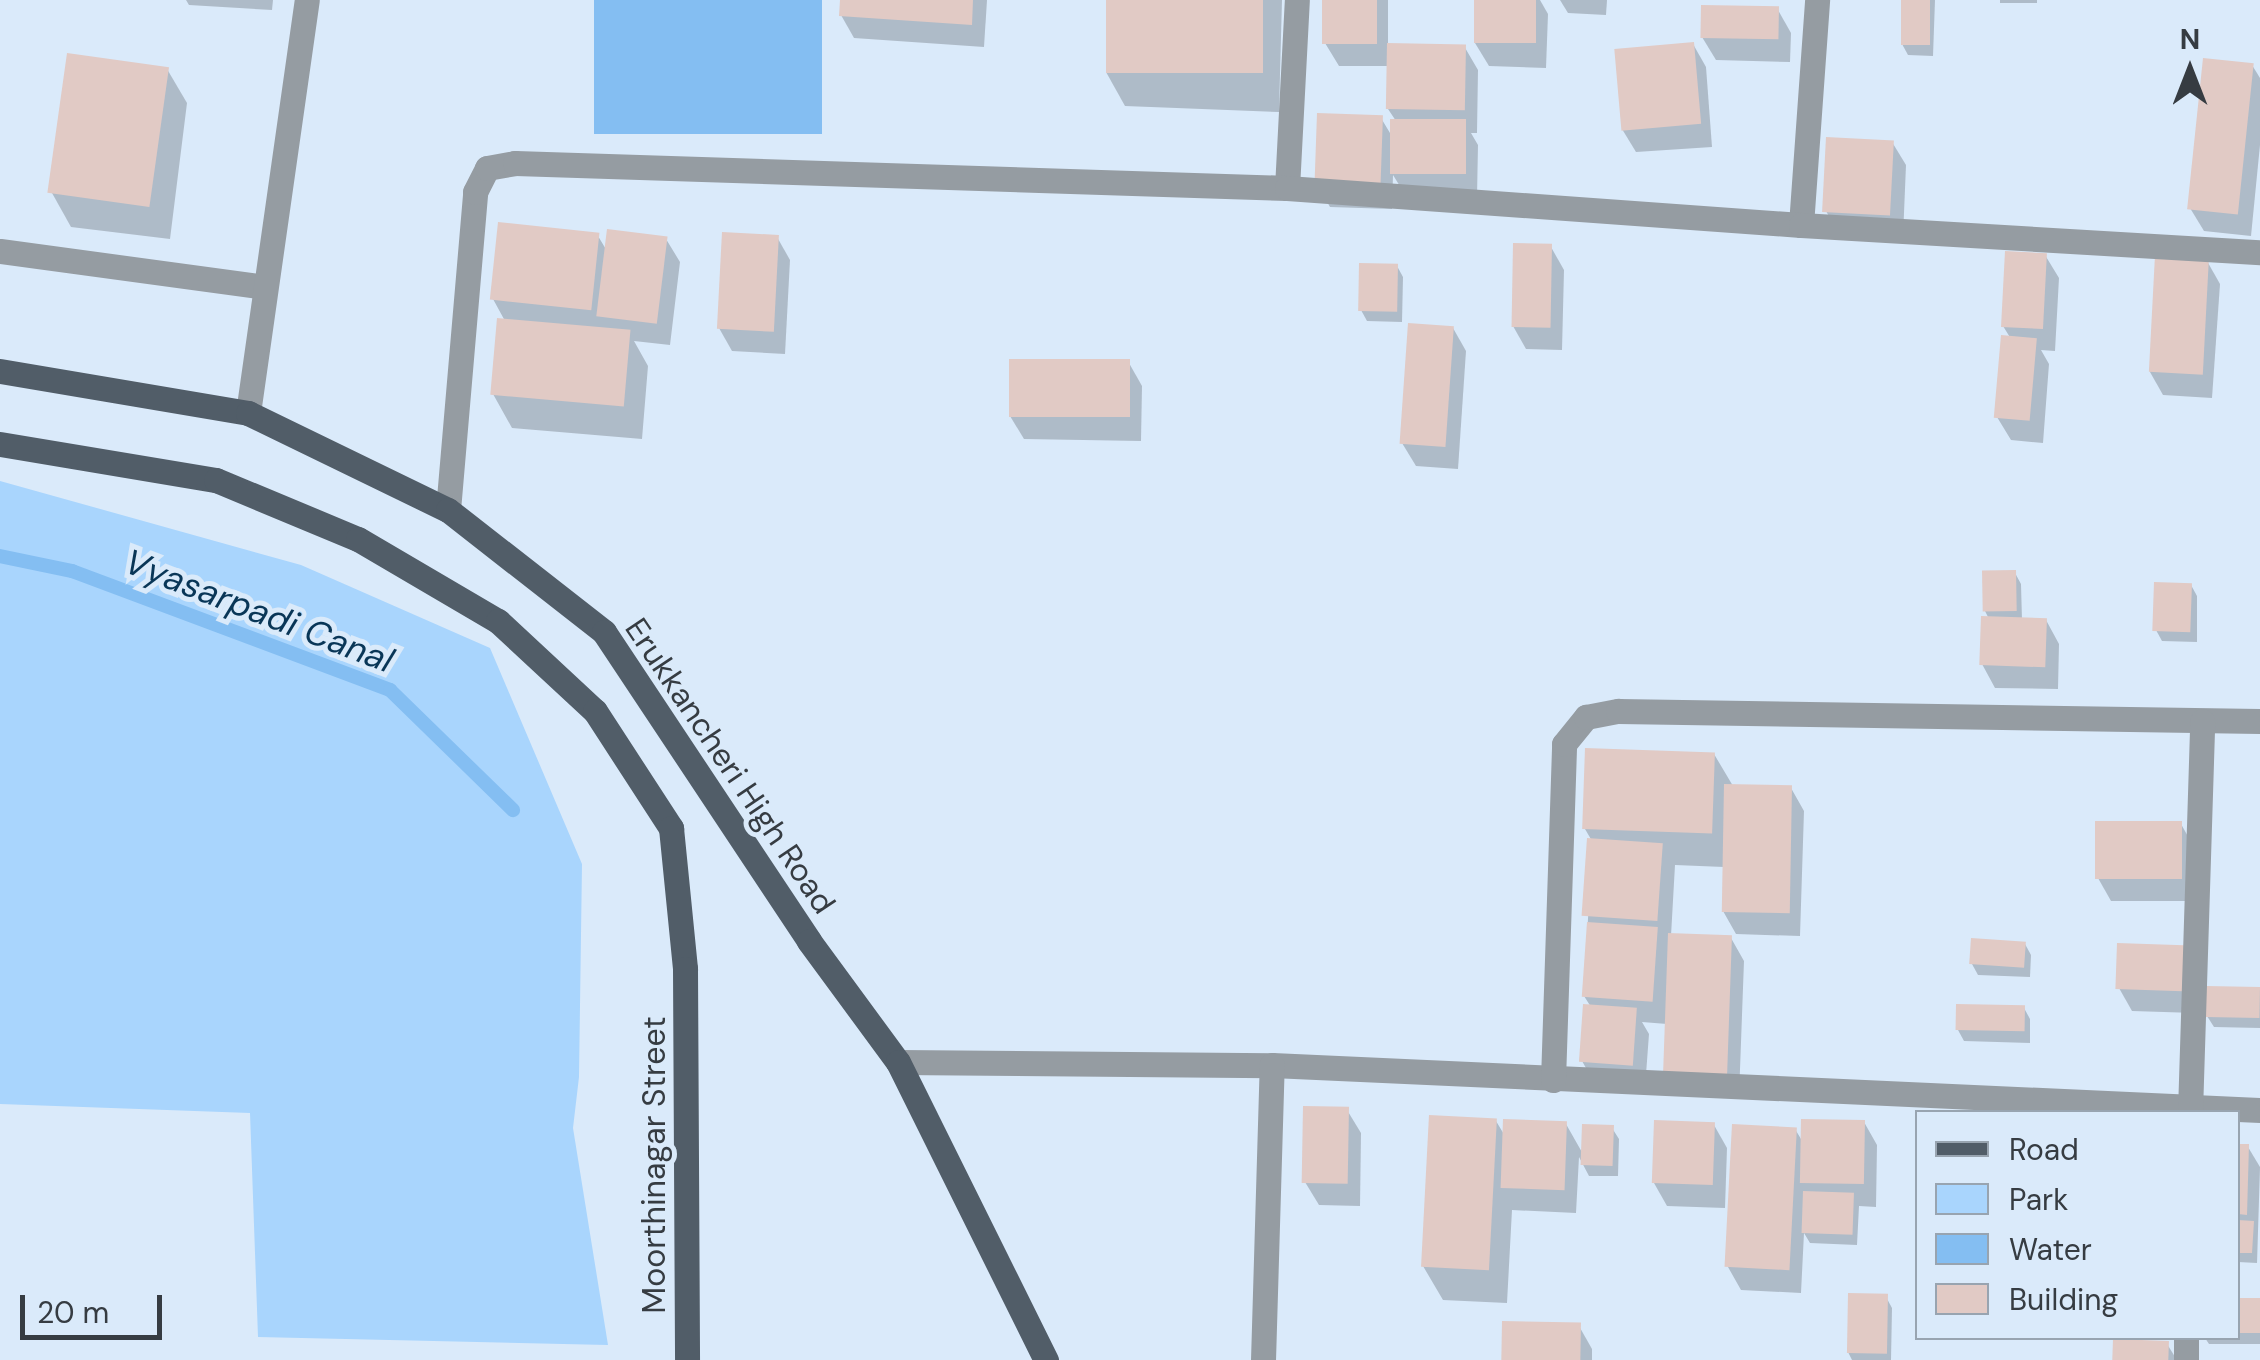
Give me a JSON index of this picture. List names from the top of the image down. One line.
{"streets":{"main road":["Erukkancheri High Road","Moorthinagar Street"]},"water":["Vyasarpadi Canal"],"legend":["Road","Park","Water","Building"],"scale_bar":"20 m","north":"top"}
